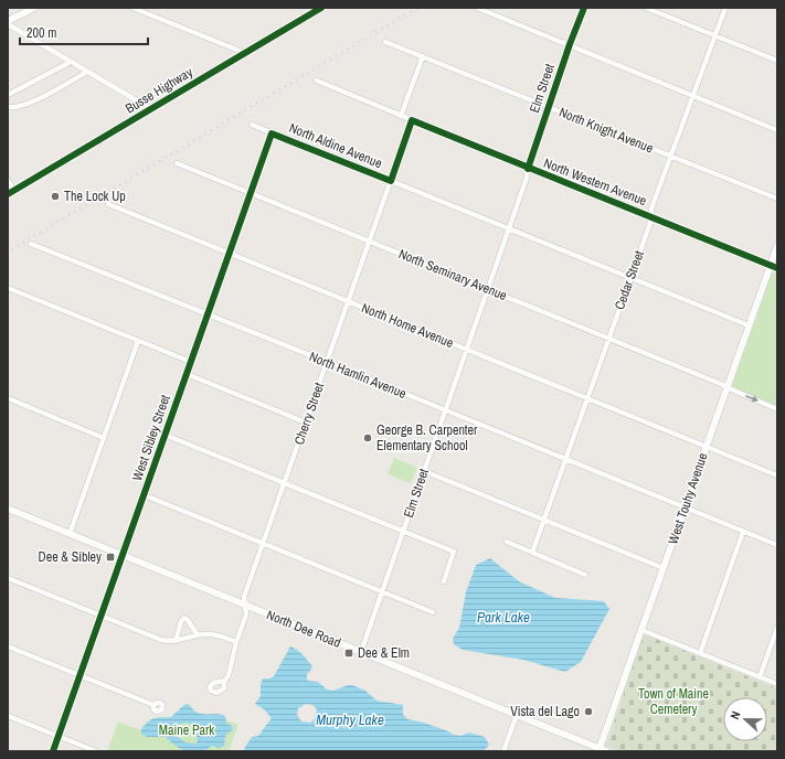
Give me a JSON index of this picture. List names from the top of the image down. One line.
{"streets":{"main road":["Busse Highway","West Touhy Avenue","North Dee Road"],"street":["Elm Street","North Knight Avenue","North Aldine Avenue","North Western Avenue","North Seminary Avenue","Cedar Street","North Home Avenue","North Hamlin Avenue","Cherry Street","West Sibley Street"]},"crossings":[["Elm Street","North Knight Avenue"],["Elm Street","North Aldine Avenue"],["Elm Street","North Western Avenue"],["Elm Street","North Seminary Avenue"],["Elm Street","North Home Avenue"],["Elm Street","North Hamlin Avenue"],["Elm Street","North Dee Road"],["North Knight Avenue","Cedar Street"],["North Aldine Avenue","Cedar Street"],["North Aldine Avenue","Cherry Street"],["North Aldine Avenue","West Sibley Street"],["North Aldine Avenue","West Touhy Avenue"],["North Western Avenue","Cedar Street"],["North Western Avenue","Cherry Street"],["North Western Avenue","West Touhy Avenue"],["North Seminary Avenue","Cedar Street"],["North Seminary Avenue","Cherry Street"],["North Seminary Avenue","West Sibley Street"],["North Seminary Avenue","West Touhy Avenue"],["Cedar Street","North Home Avenue"],["Cedar Street","North Hamlin Avenue"],["North Home Avenue","Cherry Street"],["North Home Avenue","West Sibley Street"],["North Home Avenue","West Touhy Avenue"],["North Hamlin Avenue","Cherry Street"],["North Hamlin Avenue","West Sibley Street"],["North Hamlin Avenue","West Touhy Avenue"],["Cherry Street","North Dee Road"],["West Sibley Street","North Dee Road"],["West Touhy Avenue","North Dee Road"]],"water":["Park Lake","Murphy Lake"],"parks":["Town of Maine Cemetery","Maine Park"],"places":{"other":["The Lock Up","George B. Carpenter Elementary School","Vista del Lago"],"transit":["Dee & Sibley","Dee & Elm"]},"scale_bar":"200 m","north":"left"}
